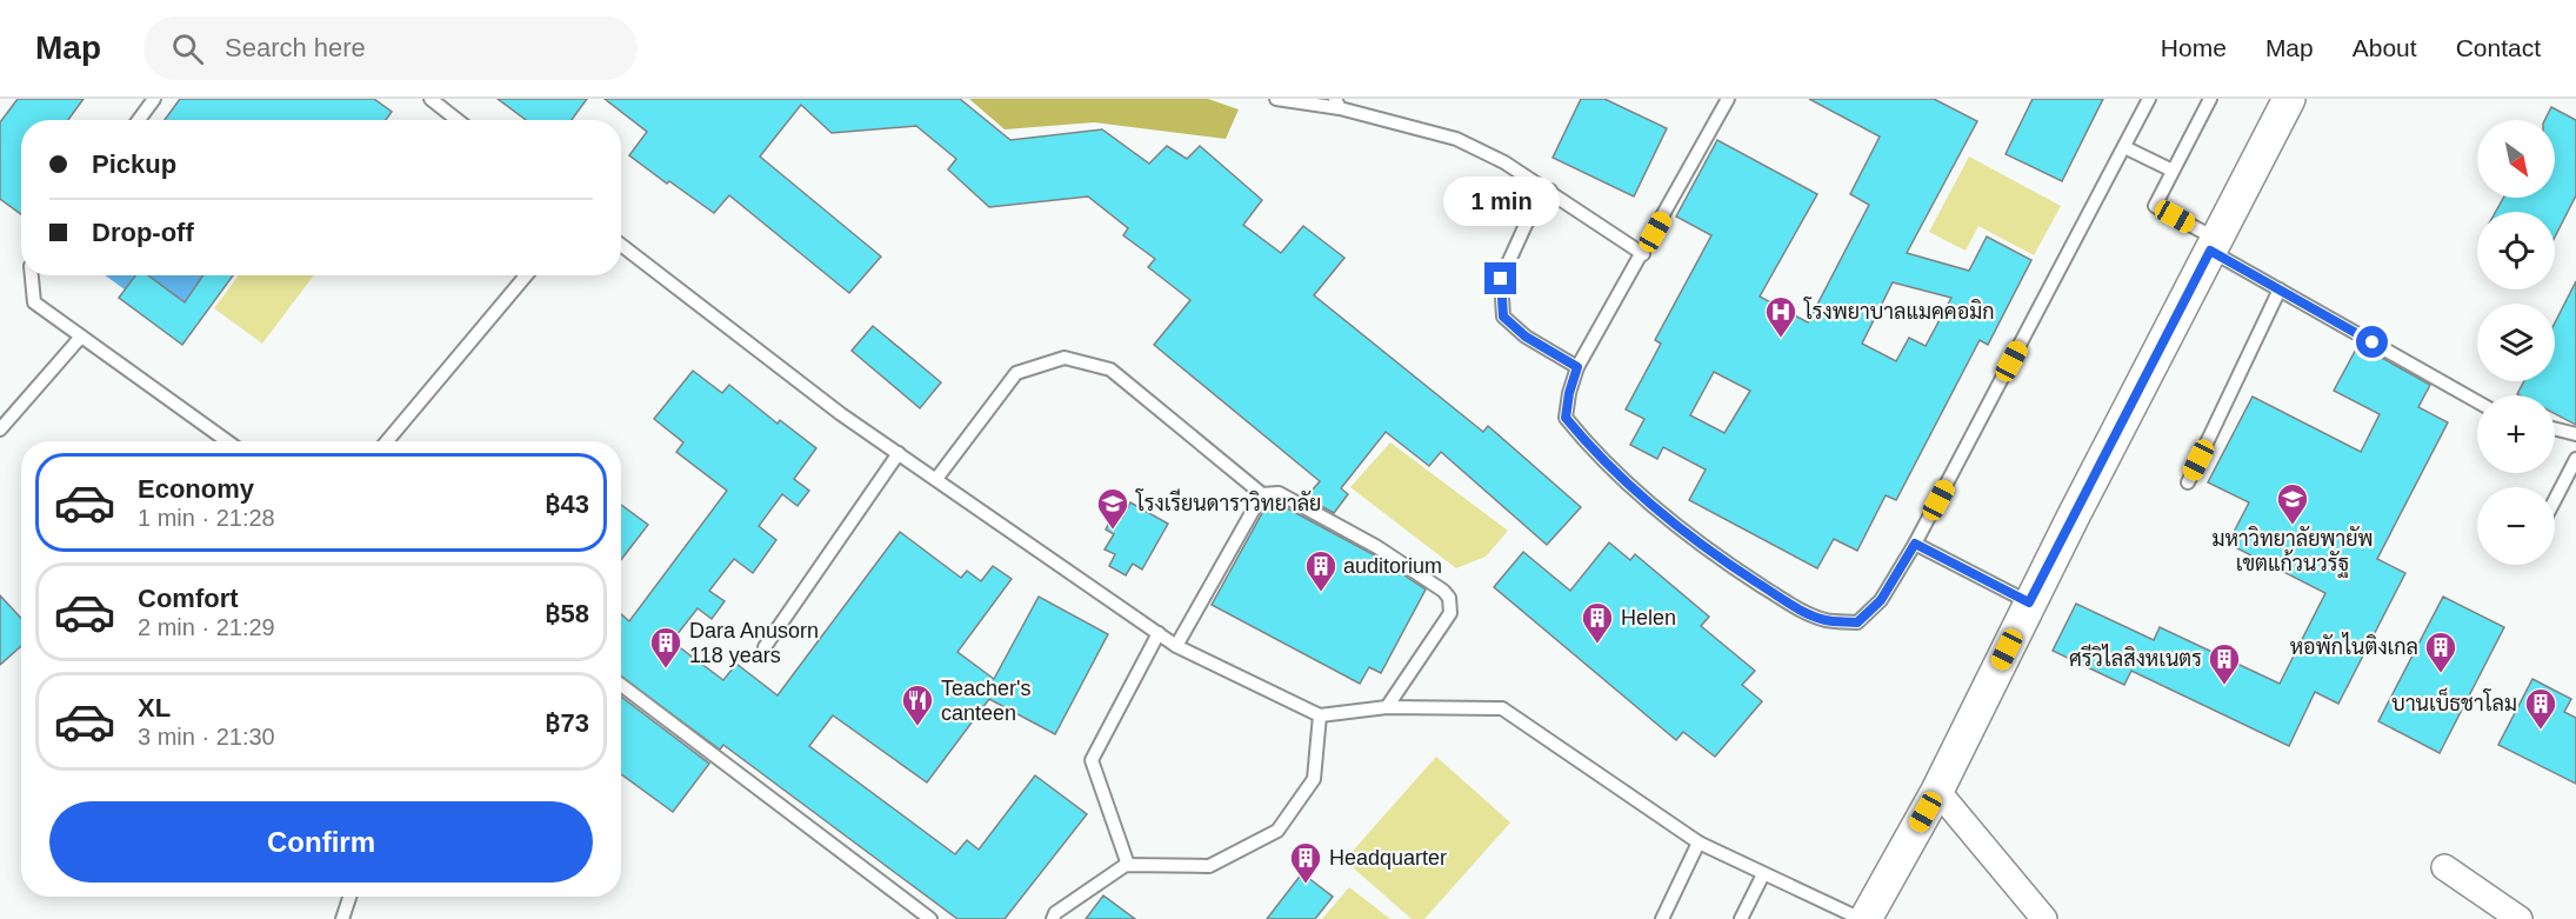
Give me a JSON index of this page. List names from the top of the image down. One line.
{"places":{"hospital":["โรงพยาบาลแมคคอมิก"],"school or university":["มหาวิทยาลัยพายัพ เขตแก้วนวรัฐ","โรงเรียนดาราวิทยาลัย"],"building":["auditorium","Helen","Dara Anusorn 118 years","หอพักไนติงเกล","ศรีวิไลสิงหเนตร","บานเบ็ธชาโลม","Headquarter"],"restaurant":["Teacher's canteen"]},"north":"bottom right","page":{"header":"Map","search":"Search here","nav":["Home","Map","About","Contact"],"map_buttons":["+","−"],"banner":["Pickup","Drop-off"],"bubble":"1 min","list":[{"name":"Economy","note":"1 min · 21:28","value":"฿43"},{"name":"Comfort","note":"2 min · 21:29","value":"฿58"},{"name":"XL","note":"3 min · 21:30","value":"฿73"}],"buttons":"Confirm"}}
